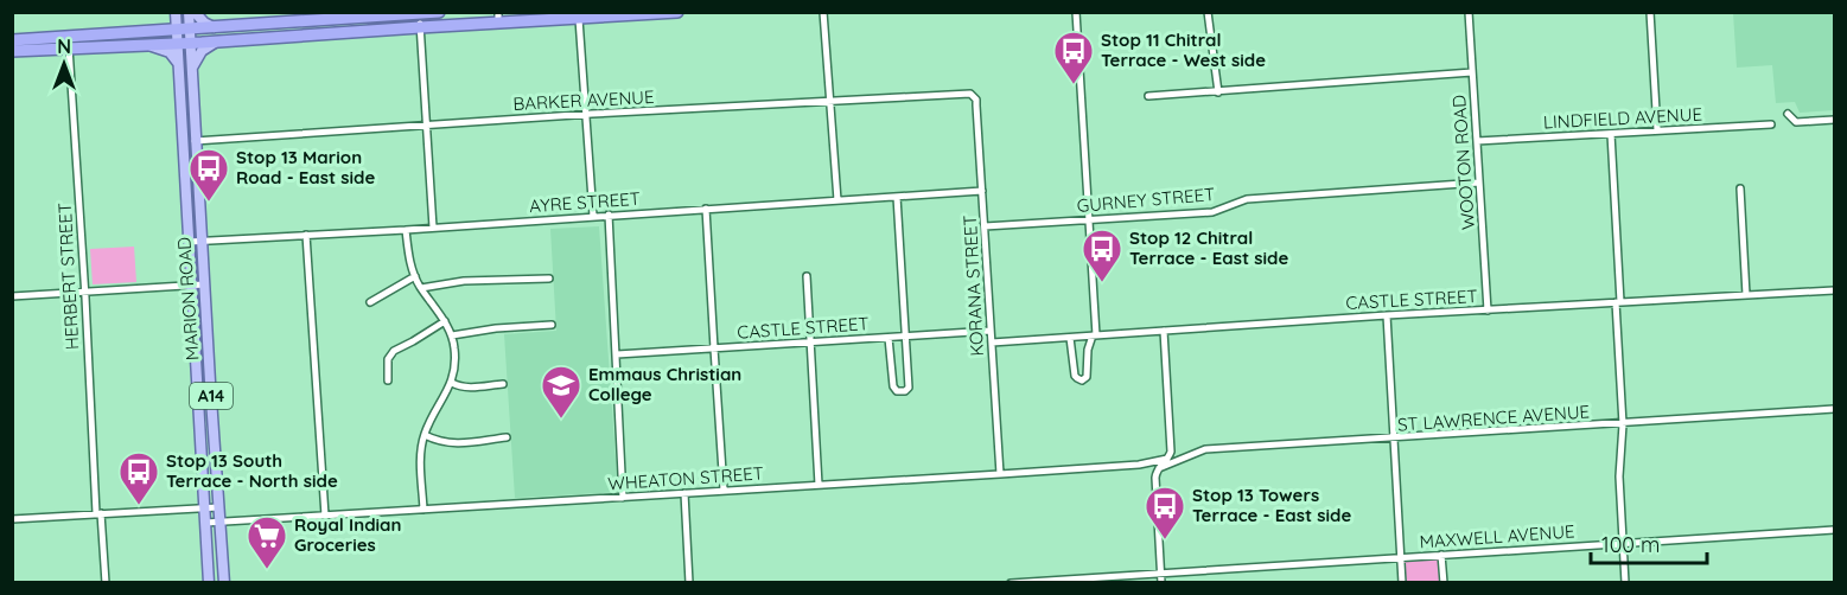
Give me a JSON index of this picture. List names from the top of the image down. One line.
{"streets":{"main road":["MARION ROAD","A14"],"street":["BARKER AVENUE","LINDFIELD AVENUE","WOOTON ROAD","GURNEY STREET","AYRE STREET","HERBERT STREET","KORANA STREET","CASTLE STREET","ST LAWRENCE AVENUE","WHEATON STREET","MAXWELL AVENUE"]},"crossings":[["BARKER AVENUE","KORANA STREET"],["BARKER AVENUE","MARION ROAD"],["LINDFIELD AVENUE","WOOTON ROAD"],["WOOTON ROAD","GURNEY STREET"],["WOOTON ROAD","CASTLE STREET"],["GURNEY STREET","KORANA STREET"],["AYRE STREET","KORANA STREET"],["AYRE STREET","MARION ROAD"],["KORANA STREET","CASTLE STREET"],["KORANA STREET","WHEATON STREET"],["MARION ROAD","WHEATON STREET"]],"places":{"bus stop":["Stop 11 Chitral Terrace - West side","Stop 13 Marion Road - East side","Stop 12 Chitral Terrace - East side","Stop 13 South Terrace - North side","Stop 13 Towers Terrace - East side"],"school or university":["Emmaus Christian College"],"supermarket":["Royal Indian Groceries"]},"scale_bar":"100 m","north":"top"}
